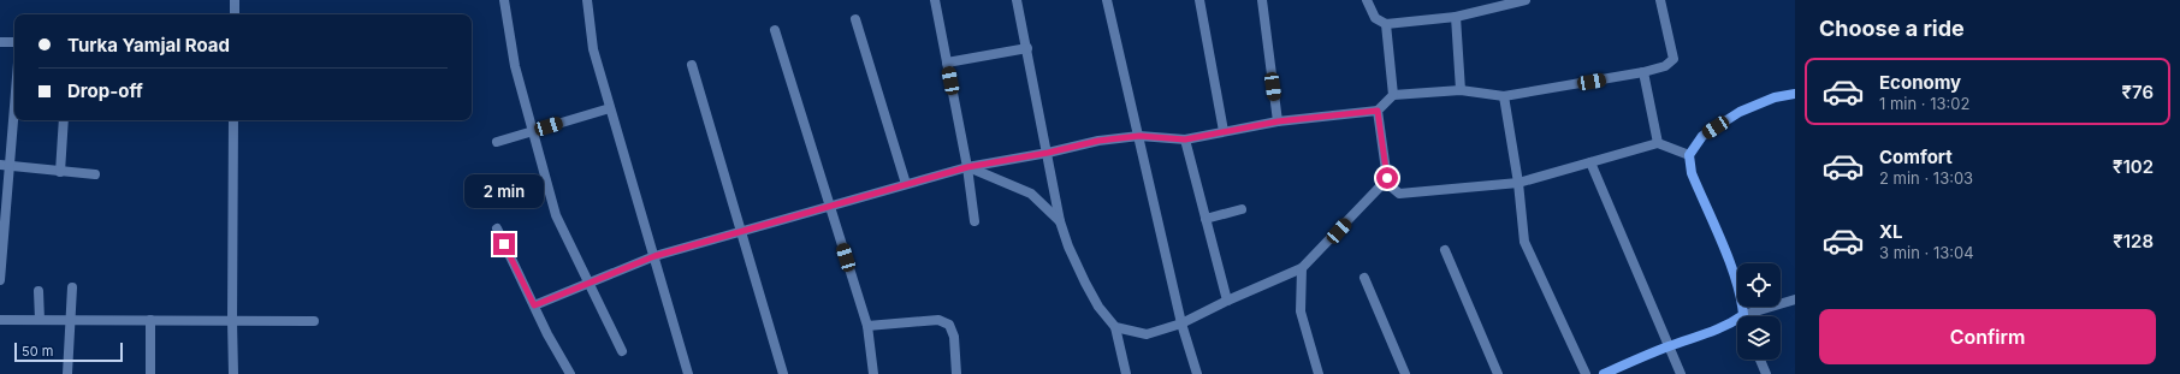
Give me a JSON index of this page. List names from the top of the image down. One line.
{"scale_bar":"50 m","page":{"heading":"Choose a ride","banner":["Turka Yamjal Road","Drop-off"],"list":[{"name":"Economy","note":"1 min · 13:02","value":"₹76"},{"name":"Comfort","note":"2 min · 13:03","value":"₹102"},{"name":"XL","note":"3 min · 13:04","value":"₹128"}],"bubble":"2 min","buttons":"Confirm","scale":"50 m"}}
